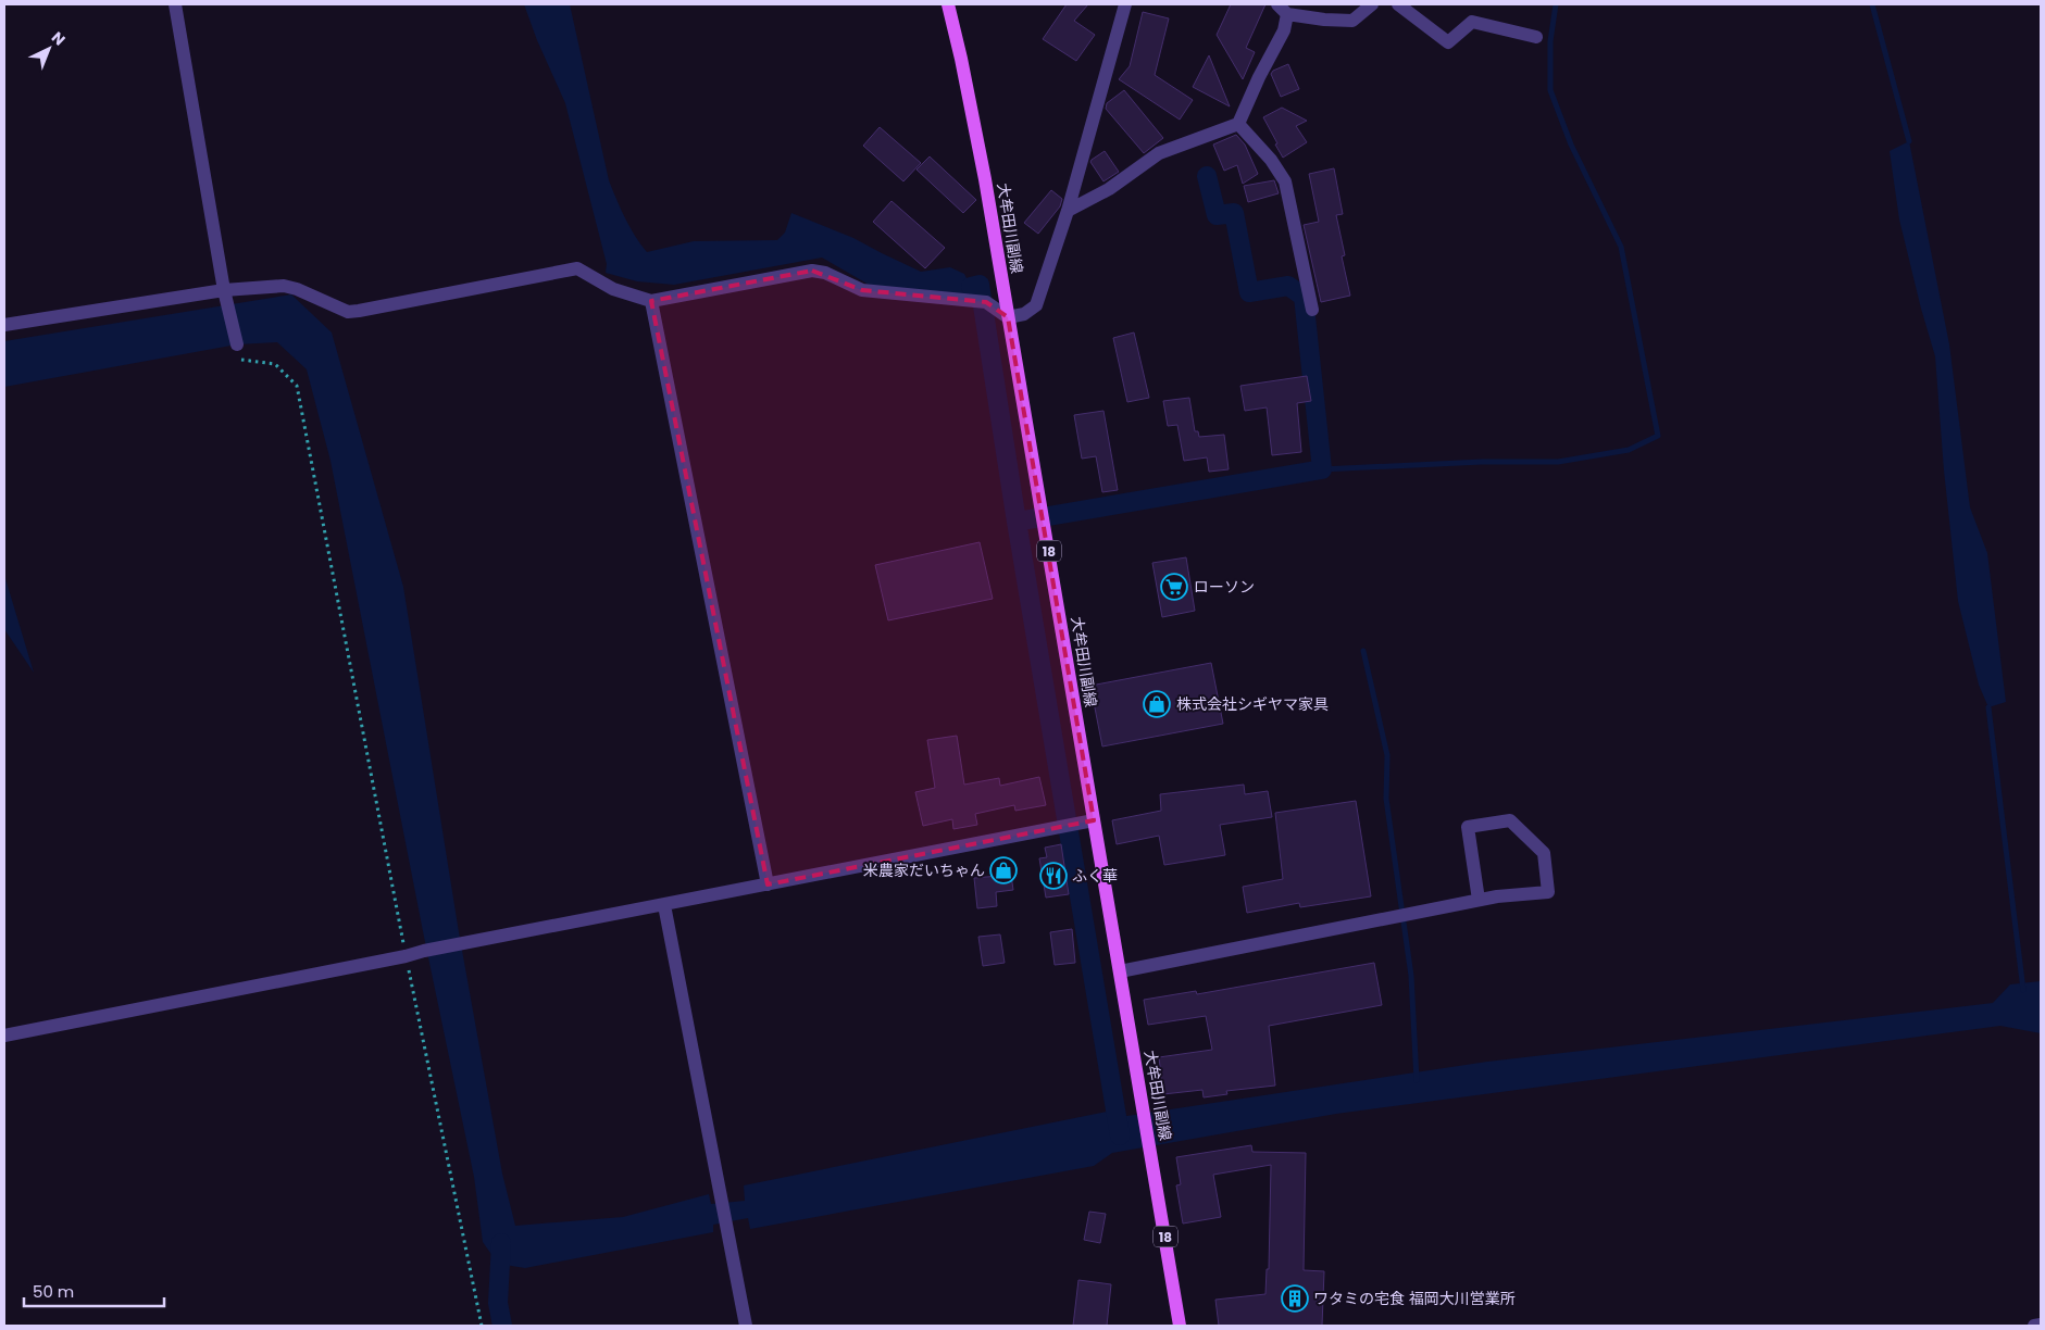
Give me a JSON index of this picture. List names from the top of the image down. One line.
{"streets":{"main road":["大牟田川副線","18"]},"places":{"supermarket":["ローソン"],"shop":["株式会社シギヤマ家具","米農家だいちゃん"],"restaurant":["ふく華"],"building":["ワタミの宅食 福岡大川営業所"]},"scale_bar":"50 m","north":"top right"}
